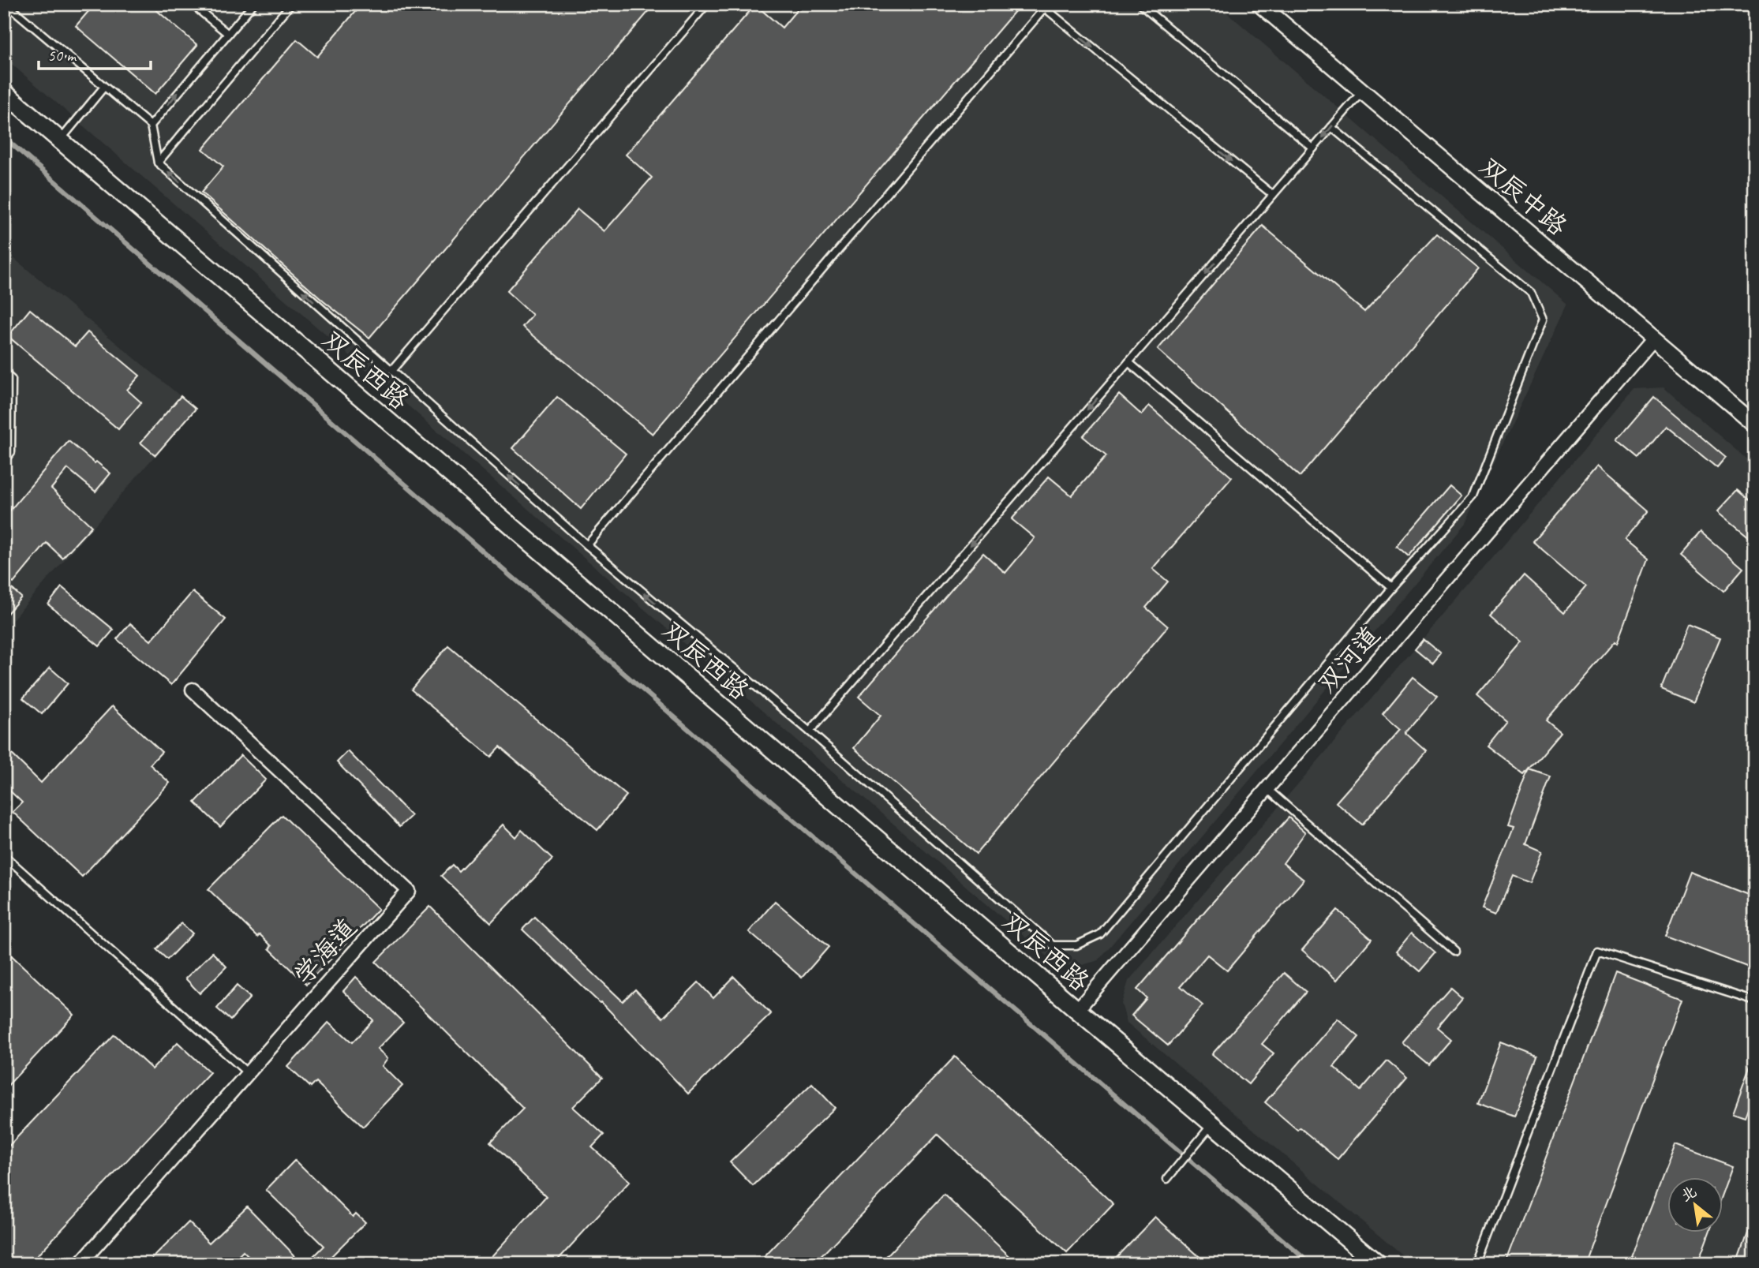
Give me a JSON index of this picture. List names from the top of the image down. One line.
{"streets":{"main road":["双辰西路"],"street":["双辰中路","双河道","学海道"]},"crossings":[["双辰中路","双河道"],["双辰西路","双河道"]],"scale_bar":"50 m","north":"top left"}
